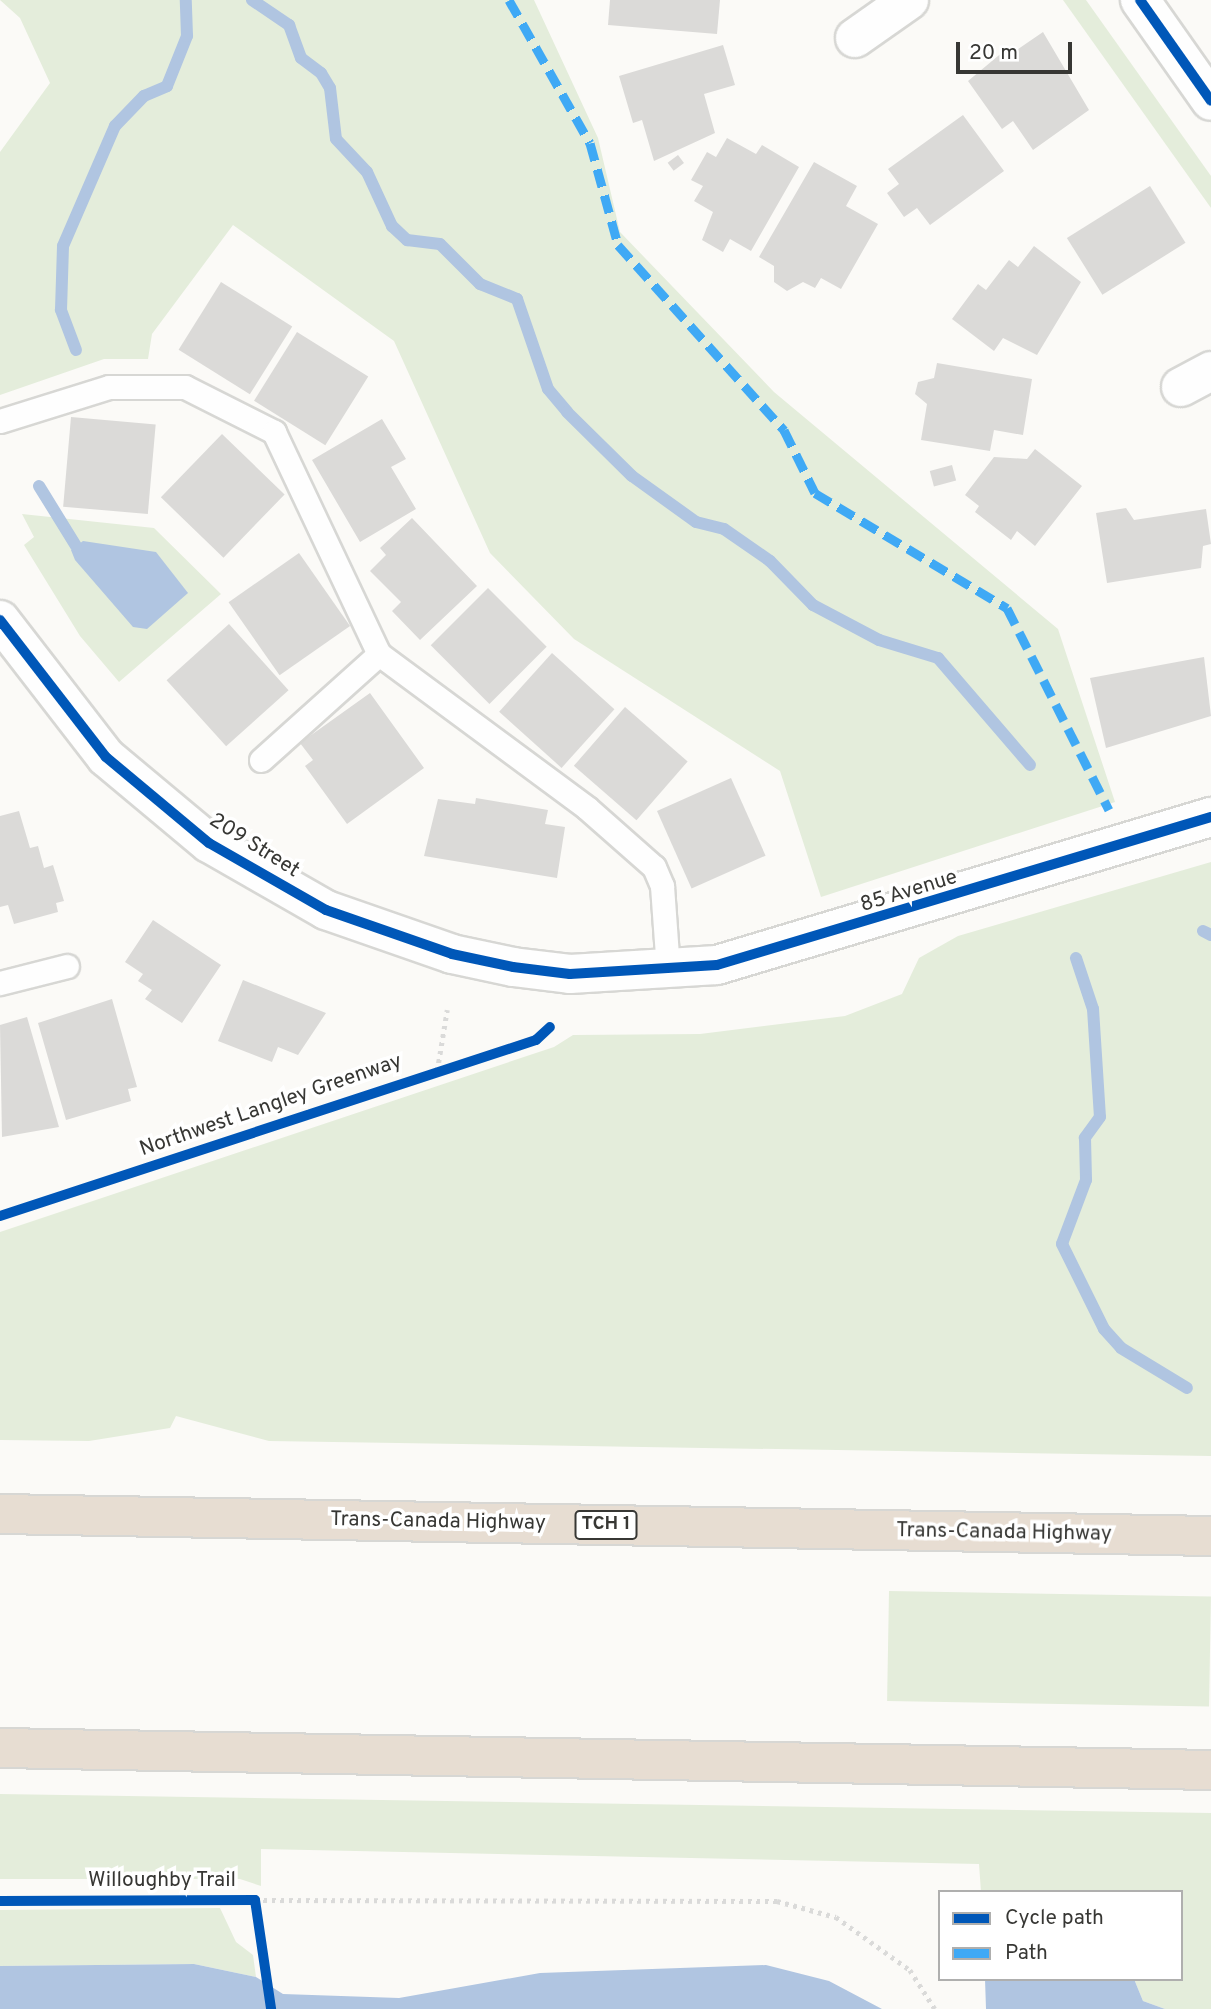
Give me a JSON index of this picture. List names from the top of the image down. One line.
{"streets":{"highway":["Trans-Canada Highway","TCH 1"],"street":["209 Street","85 Avenue"],"cycle path":["Northwest Langley Greenway","Willoughby Trail"]},"crossings":[["209 Street","85 Avenue"]],"legend":["Cycle path","Path"],"scale_bar":"20 m"}
